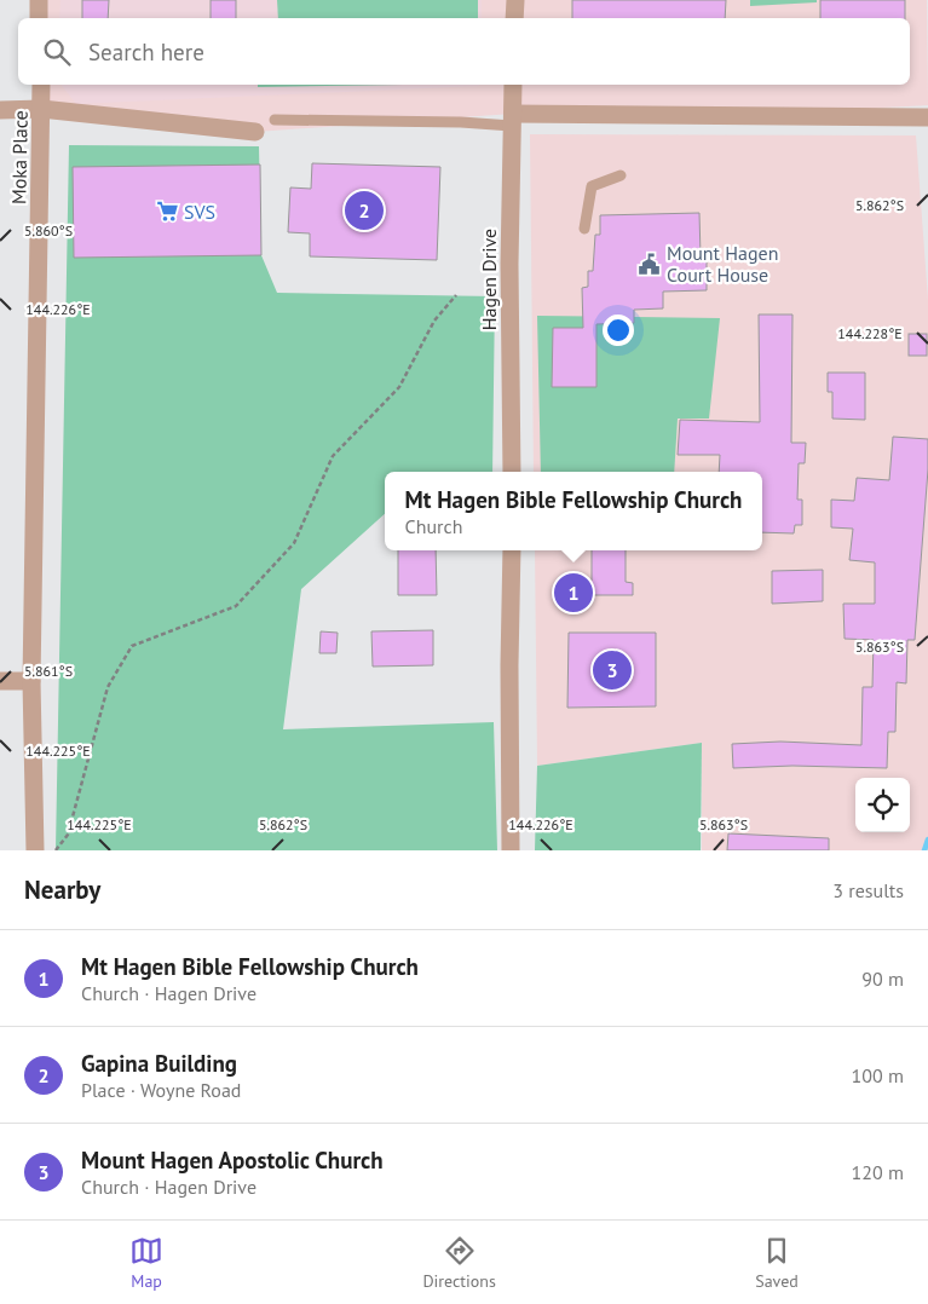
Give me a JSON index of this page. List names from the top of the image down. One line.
{"streets":{"street":["Moka Place","Hagen Drive"]},"places":{"supermarket":["SVS"],"public building":["Mount Hagen Court House"]},"page":{"search":"Search here","pins":["2","1","3"],"popup":["Mt Hagen Bible Fellowship Church","Church"],"heading":["Nearby","3 results"],"list":[{"mark":"1","name":"Mt Hagen Bible Fellowship Church","note":"Church · Hagen Drive","value":"90 m"},{"mark":"2","name":"Gapina Building","note":"Place · Woyne Road","value":"100 m"},{"mark":"3","name":"Mount Hagen Apostolic Church","note":"Church · Hagen Drive","value":"120 m"}],"nav":["Map","Directions","Saved"]},"coordinates":["5.862°S","5.860°S","144.226°E","144.228°E","5.863°S","5.861°S","144.225°E"]}
